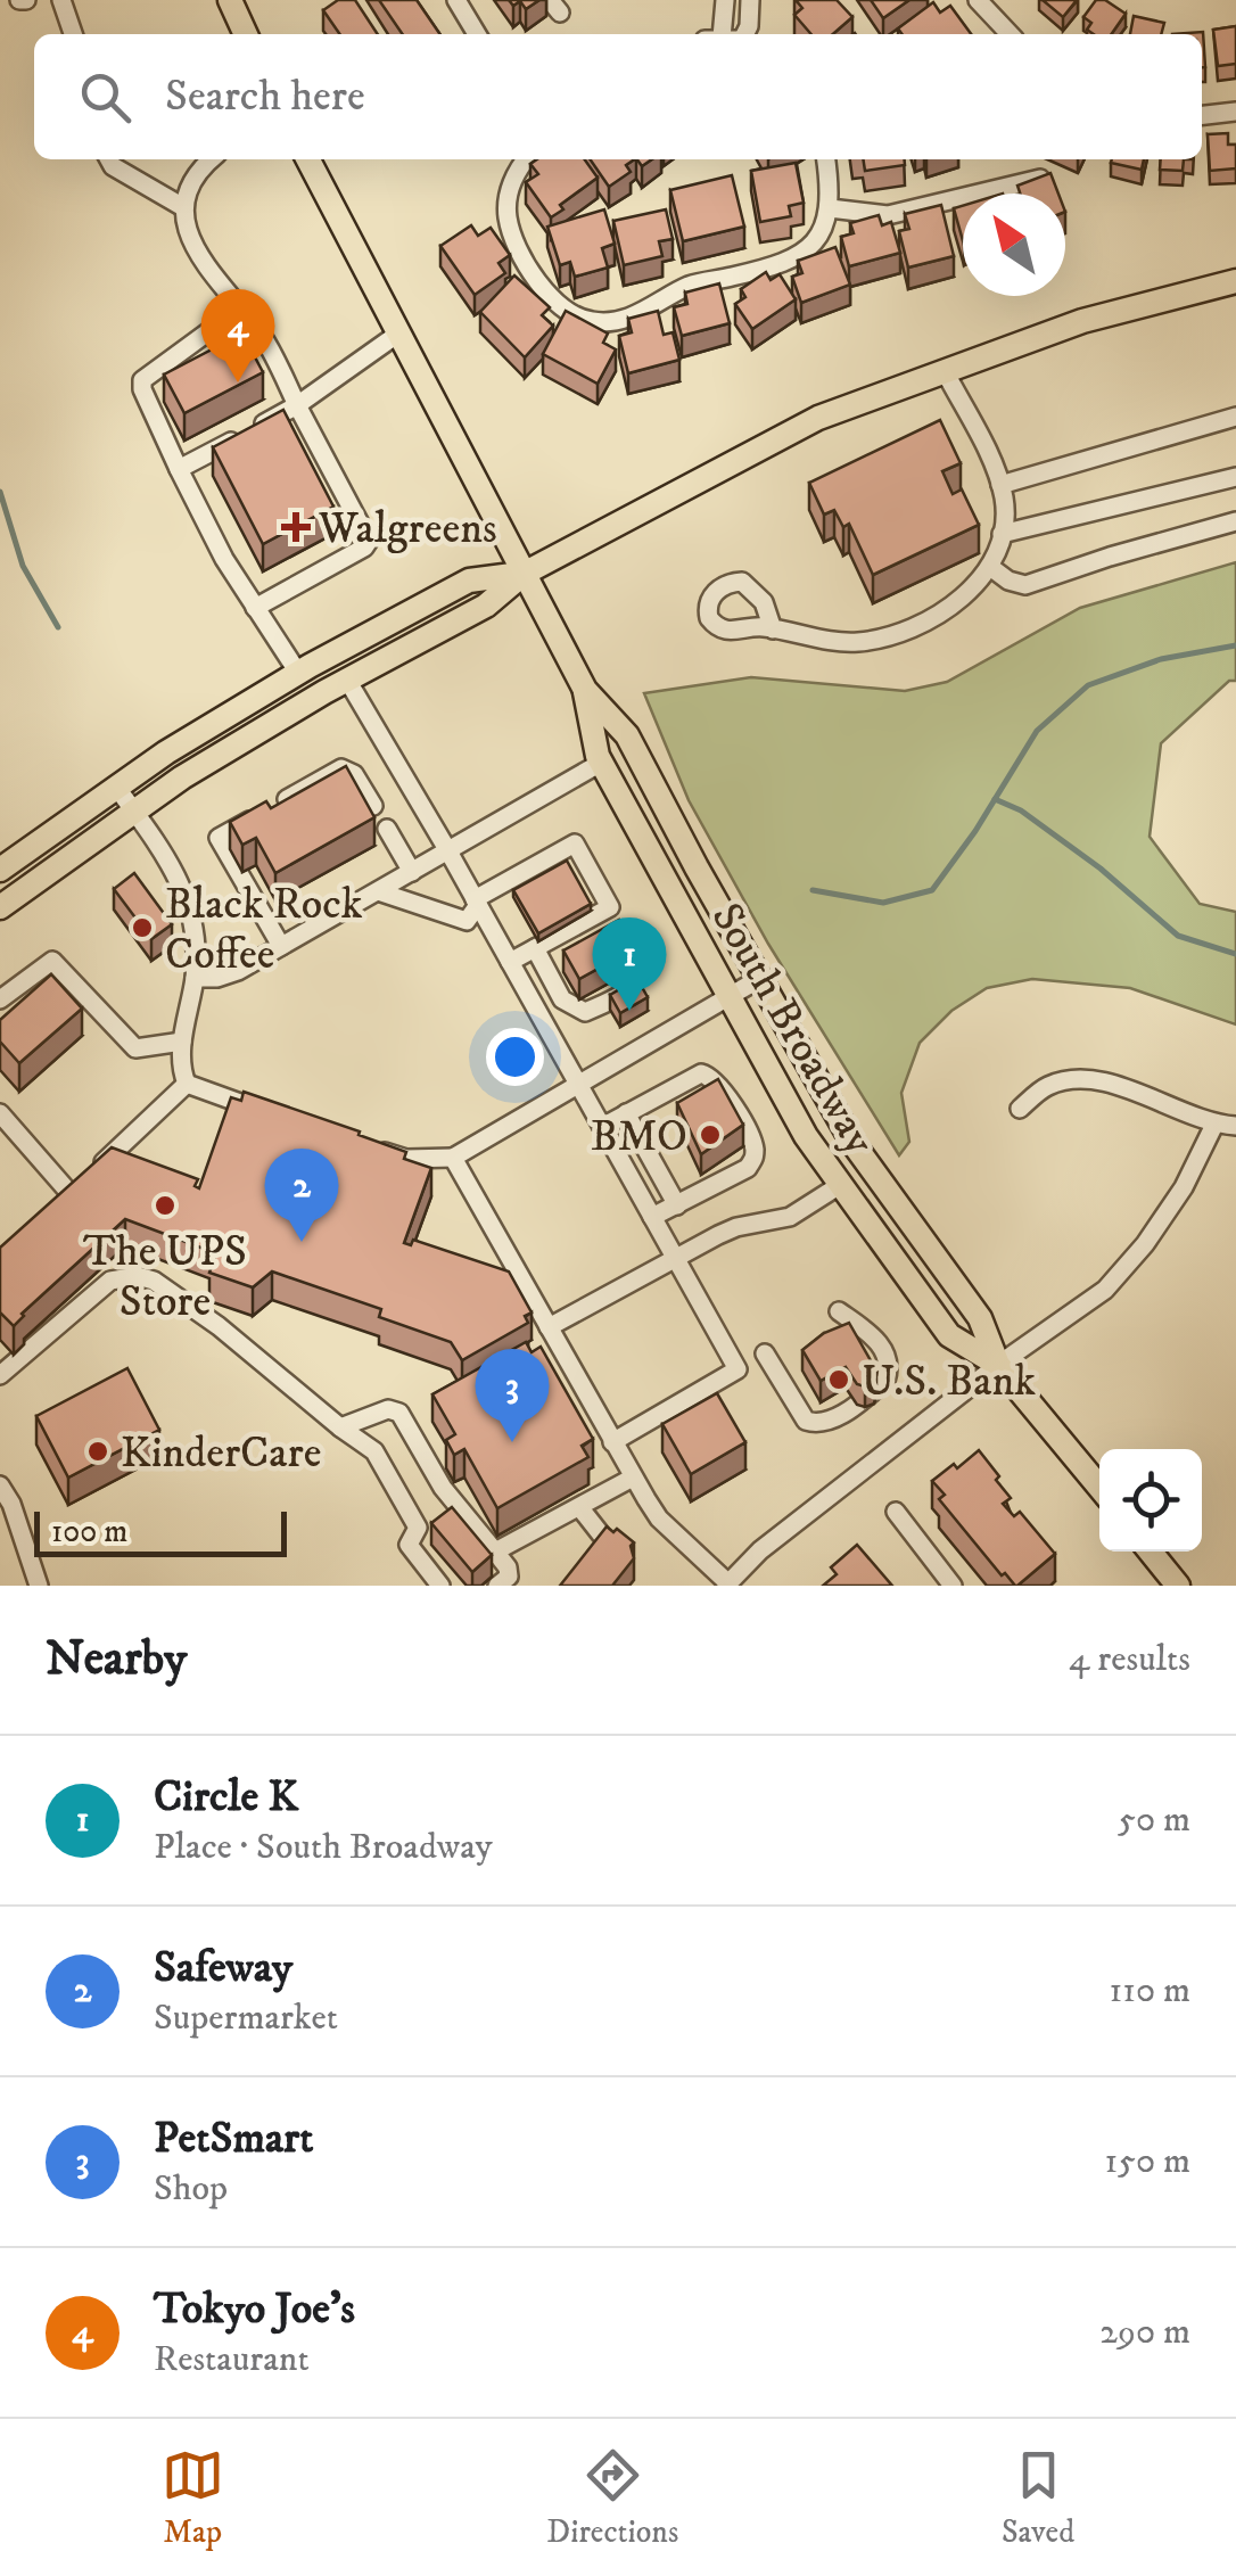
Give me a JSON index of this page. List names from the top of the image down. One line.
{"streets":{"main road":["South Broadway"]},"places":{"health":["Walgreens"],"other":["Black Rock Coffee","BMO","The UPS Store","U.S. Bank","KinderCare"]},"scale_bar":"100 m","north":"top left","page":{"search":"Search here","pins":["4","1","2","3"],"scale":"100 m","heading":["Nearby","4 results"],"list":[{"mark":"1","name":"Circle K","note":"Place · South Broadway","value":"50 m"},{"mark":"2","name":"Safeway","note":"Supermarket","value":"110 m"},{"mark":"3","name":"PetSmart","note":"Shop","value":"150 m"},{"mark":"4","name":"Tokyo Joe's","note":"Restaurant","value":"290 m"}],"nav":["Map","Directions","Saved"]}}
